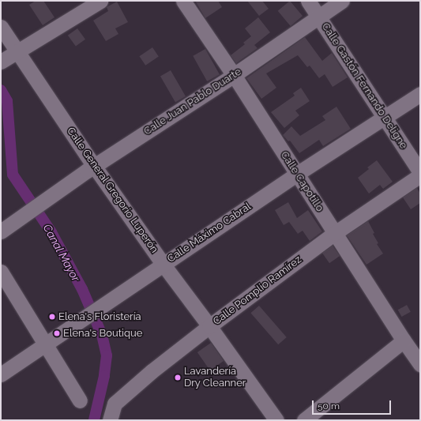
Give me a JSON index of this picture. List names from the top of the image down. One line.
{"streets":{"street":["Calle Gastón Fernando Deligne","Calle Juan Pablo Duarte","Calle Capotillo","Calle General Gregorio Luperón","Calle Máximo Cabral","Calle Pomplio Ramírez"]},"crossings":[["Calle Gastón Fernando Deligne","Calle Juan Pablo Duarte"],["Calle Gastón Fernando Deligne","Calle Máximo Cabral"],["Calle Juan Pablo Duarte","Calle Capotillo"],["Calle Juan Pablo Duarte","Calle General Gregorio Luperón"],["Calle Capotillo","Calle Máximo Cabral"],["Calle Capotillo","Calle Pomplio Ramírez"],["Calle General Gregorio Luperón","Calle Máximo Cabral"],["Calle General Gregorio Luperón","Calle Pomplio Ramírez"]],"water":["Canal Mayor"],"places":["Elena's Floristería","Elena's Boutique","Lavandería Dry Cleanner"],"scale_bar":"50 m"}
